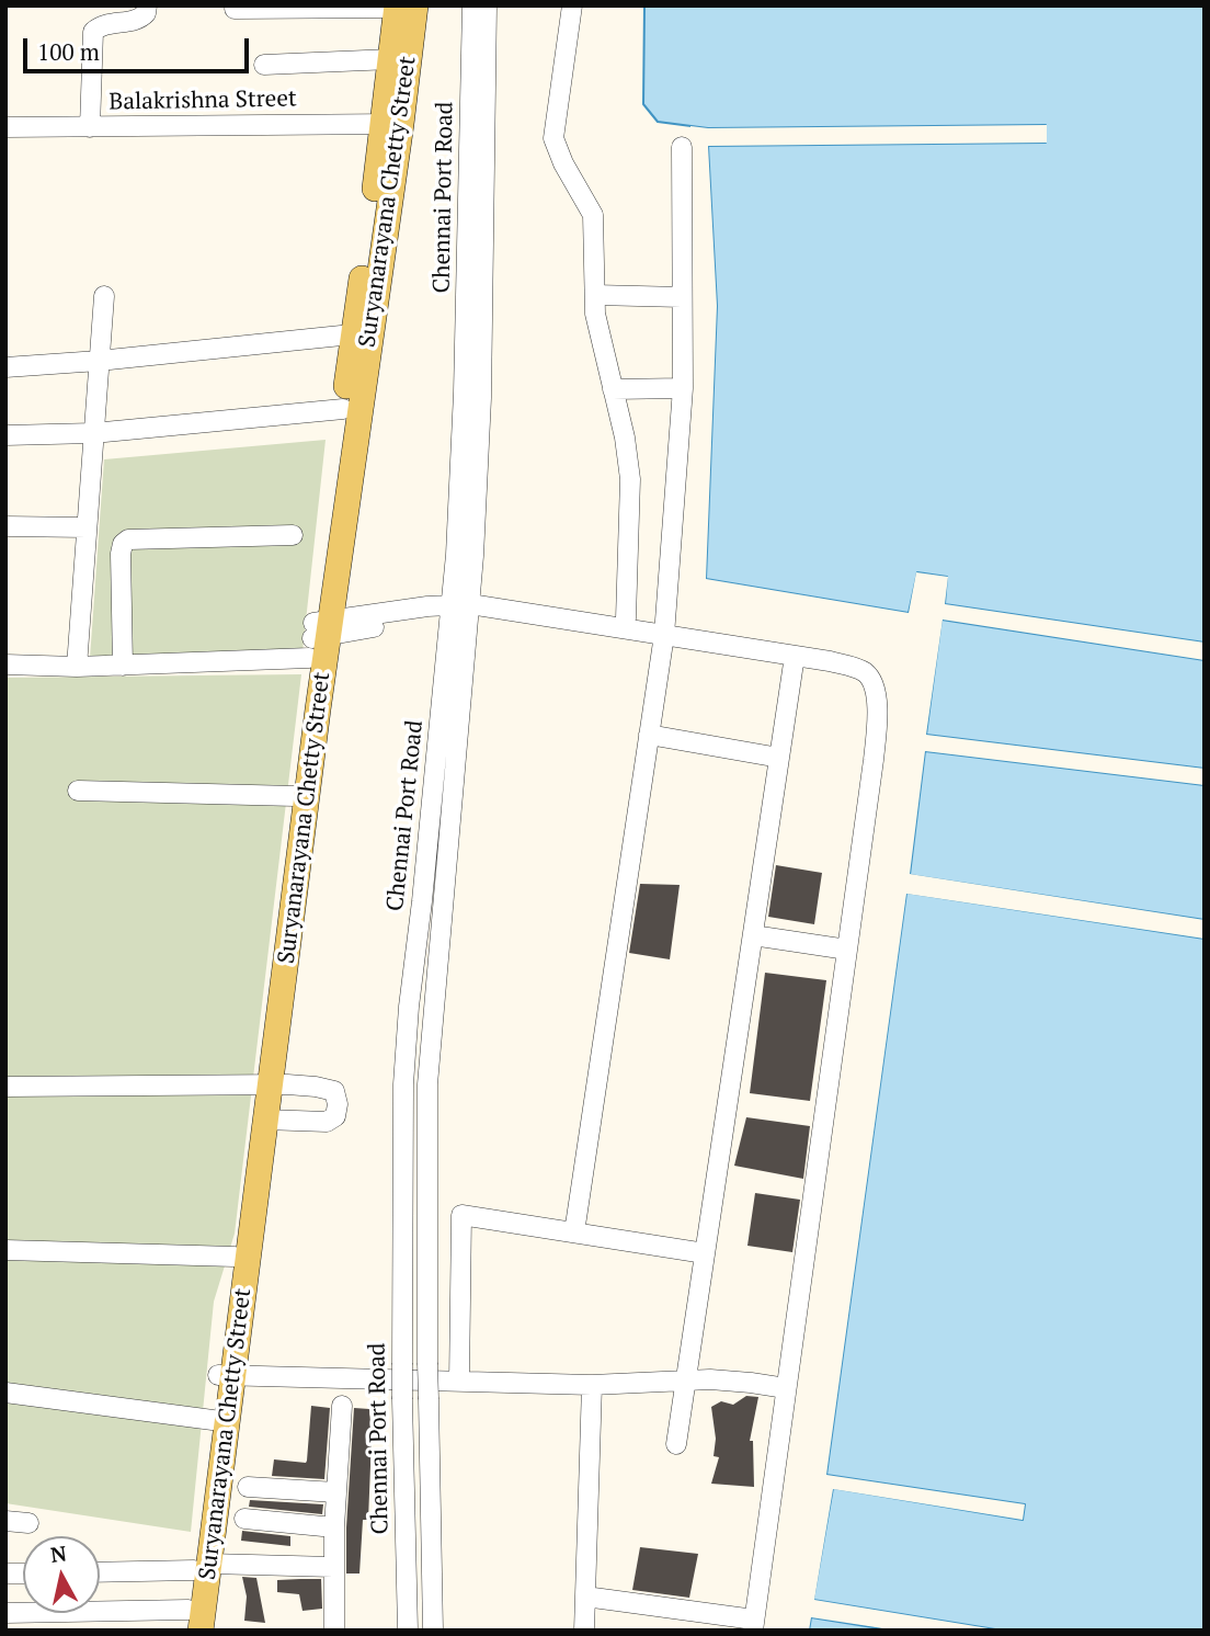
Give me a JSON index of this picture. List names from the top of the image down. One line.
{"streets":{"main road":["Suryanarayana Chetty Street"],"street":["Balakrishna Street","Chennai Port Road"]},"crossings":[["Balakrishna Street","Suryanarayana Chetty Street"]],"scale_bar":"100 m","north":"top"}
